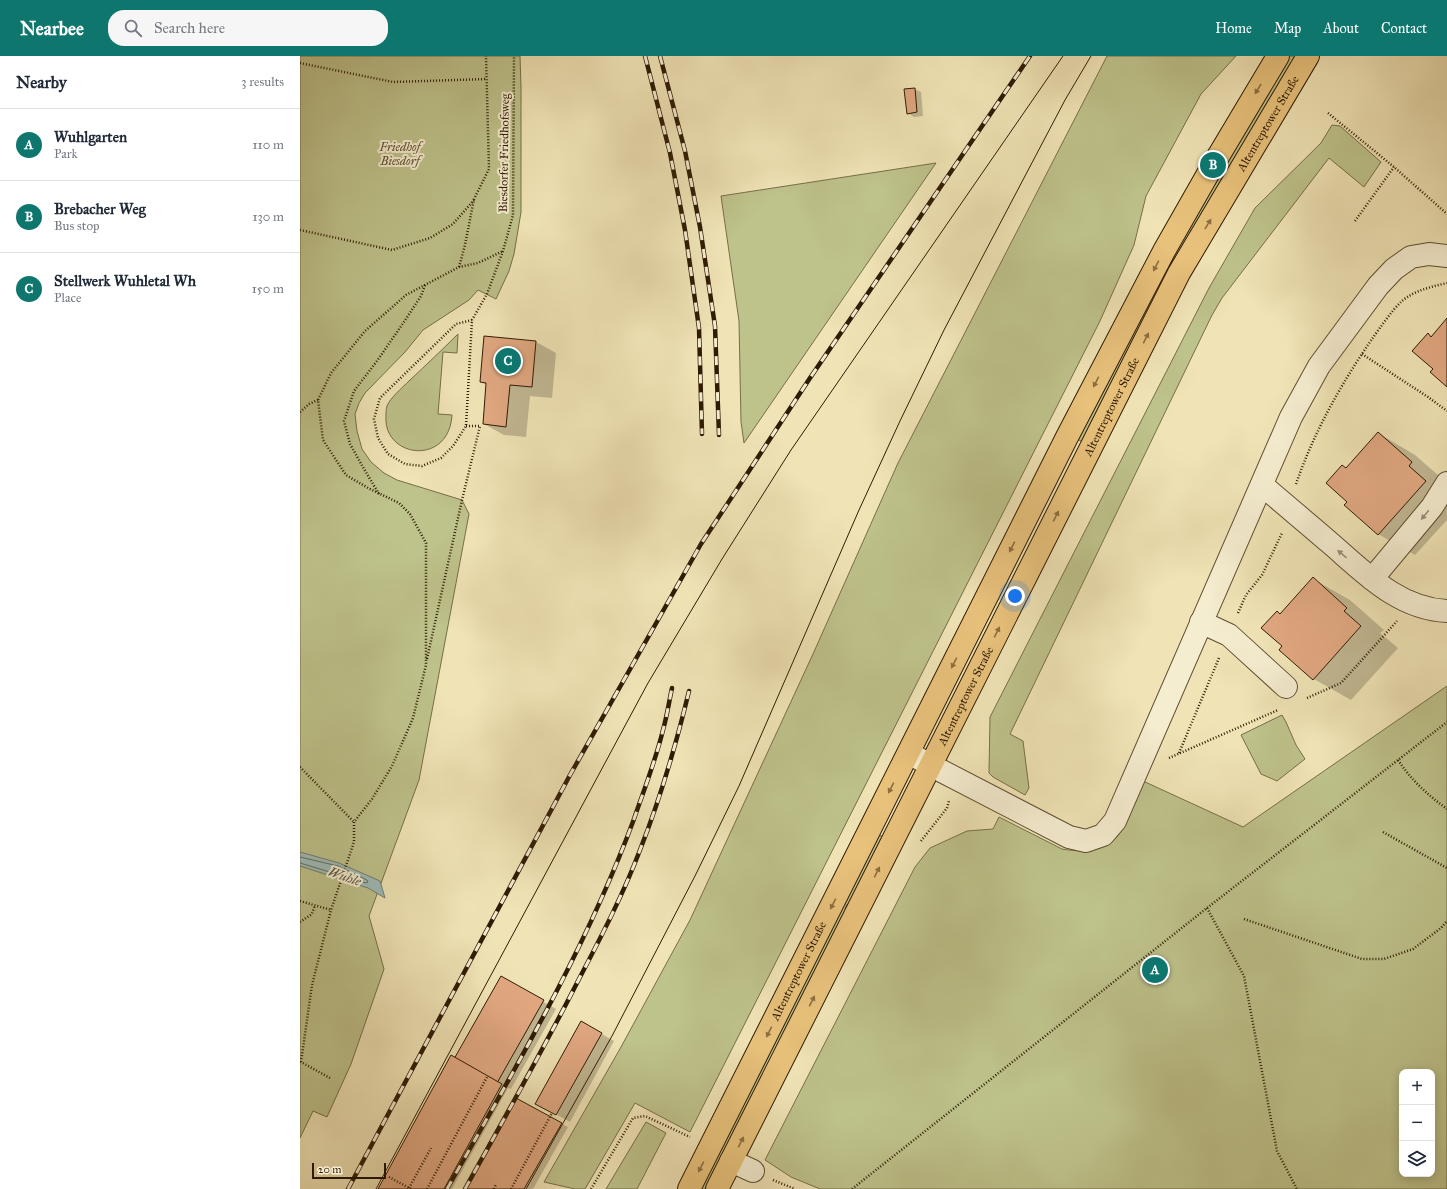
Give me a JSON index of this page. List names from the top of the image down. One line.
{"streets":{"main road":["Altentreptower Straße"],"path":["Biesdorfer Friedhofsweg"]},"water":["Wuhle"],"parks":["Friedhof Biesdorf"],"scale_bar":"20 m","page":{"header":"Nearbee","search":"Search here","nav":["Home","Map","About","Contact"],"heading":["Nearby","3 results"],"list":[{"mark":"A","name":"Wuhlgarten","note":"Park","value":"110 m"},{"mark":"B","name":"Brebacher Weg","note":"Bus stop","value":"130 m"},{"mark":"C","name":"Stellwerk Wuhletal Wh","note":"Place","value":"150 m"}],"pins":["B","C","A"],"map_buttons":["+","−"],"scale":"20 m"}}
